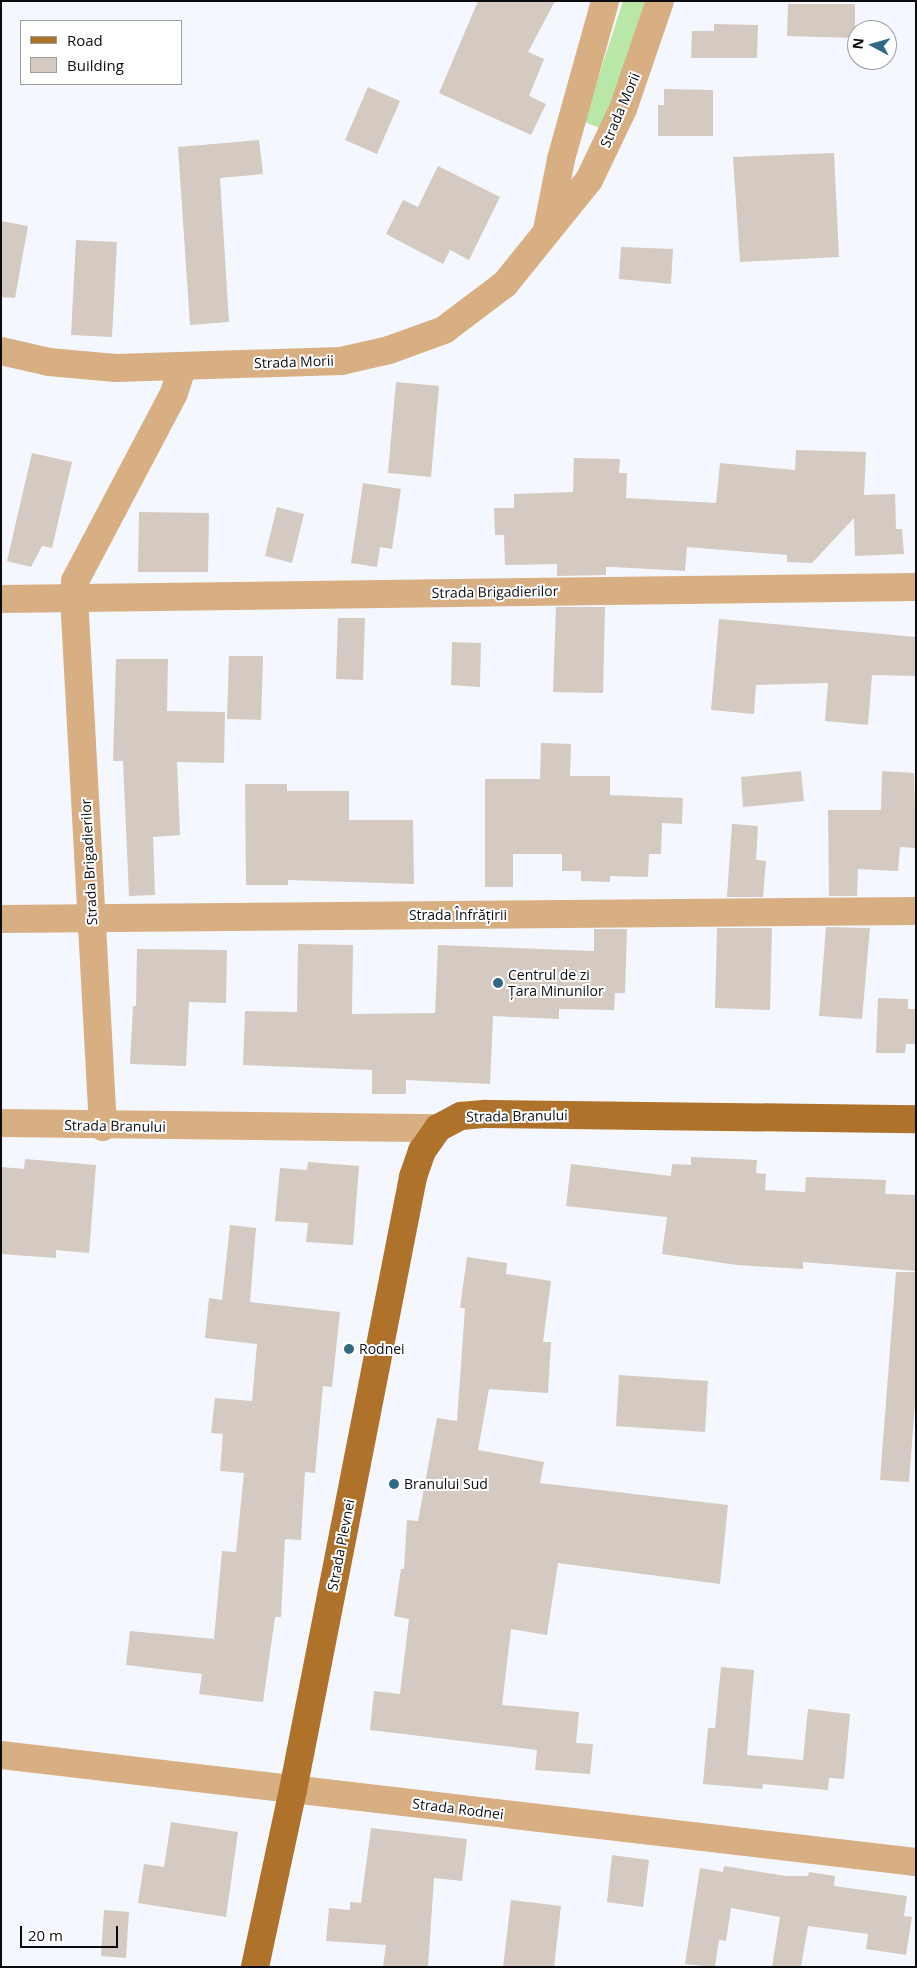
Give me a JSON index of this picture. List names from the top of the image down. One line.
{"streets":{"main road":["Strada Branului","Strada Plevnei"],"street":["Strada Morii","Strada Brigadierilor","Strada Înfrățirii","Strada Rodnei"]},"crossings":[["Strada Morii","Strada Brigadierilor"],["Strada Brigadierilor","Strada Înfrățirii"],["Strada Brigadierilor","Strada Branului"],["Strada Branului","Strada Plevnei"],["Strada Plevnei","Strada Rodnei"]],"places":["Centrul de zi Țara Minunilor","Rodnei","Branului Sud"],"legend":["Road","Building"],"scale_bar":"20 m","north":"left"}
